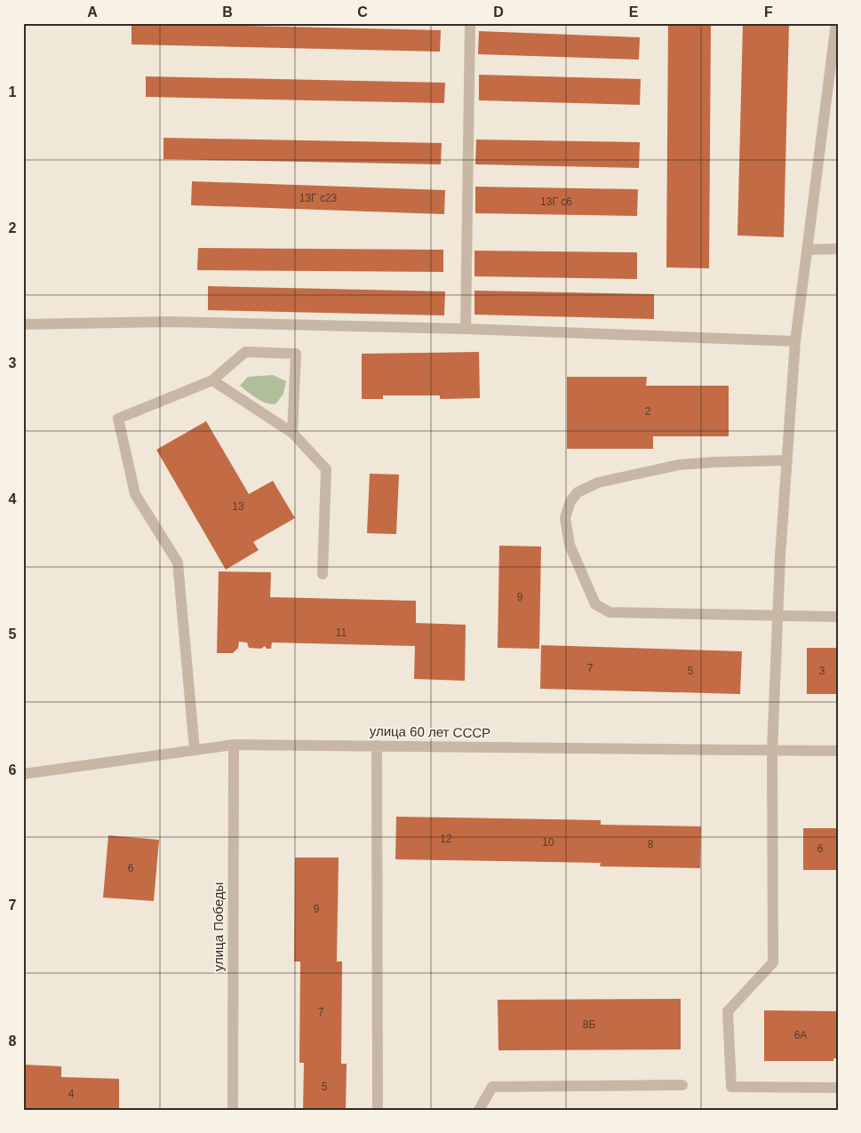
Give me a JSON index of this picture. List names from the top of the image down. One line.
{"streets":{"street":["улица 60 лет СССР","улица Победы"]},"crossings":[["улица 60 лет СССР","улица Победы"]],"house_numbers":["13Г с23","13Г с6","2","13","9","11","7","5","3","12","10","8","6","6","9","7","8Б","6А","5","4"],"grid":{"columns":["A","B","C","D","E","F"],"rows":["1","2","3","4","5","6","7","8"]}}
